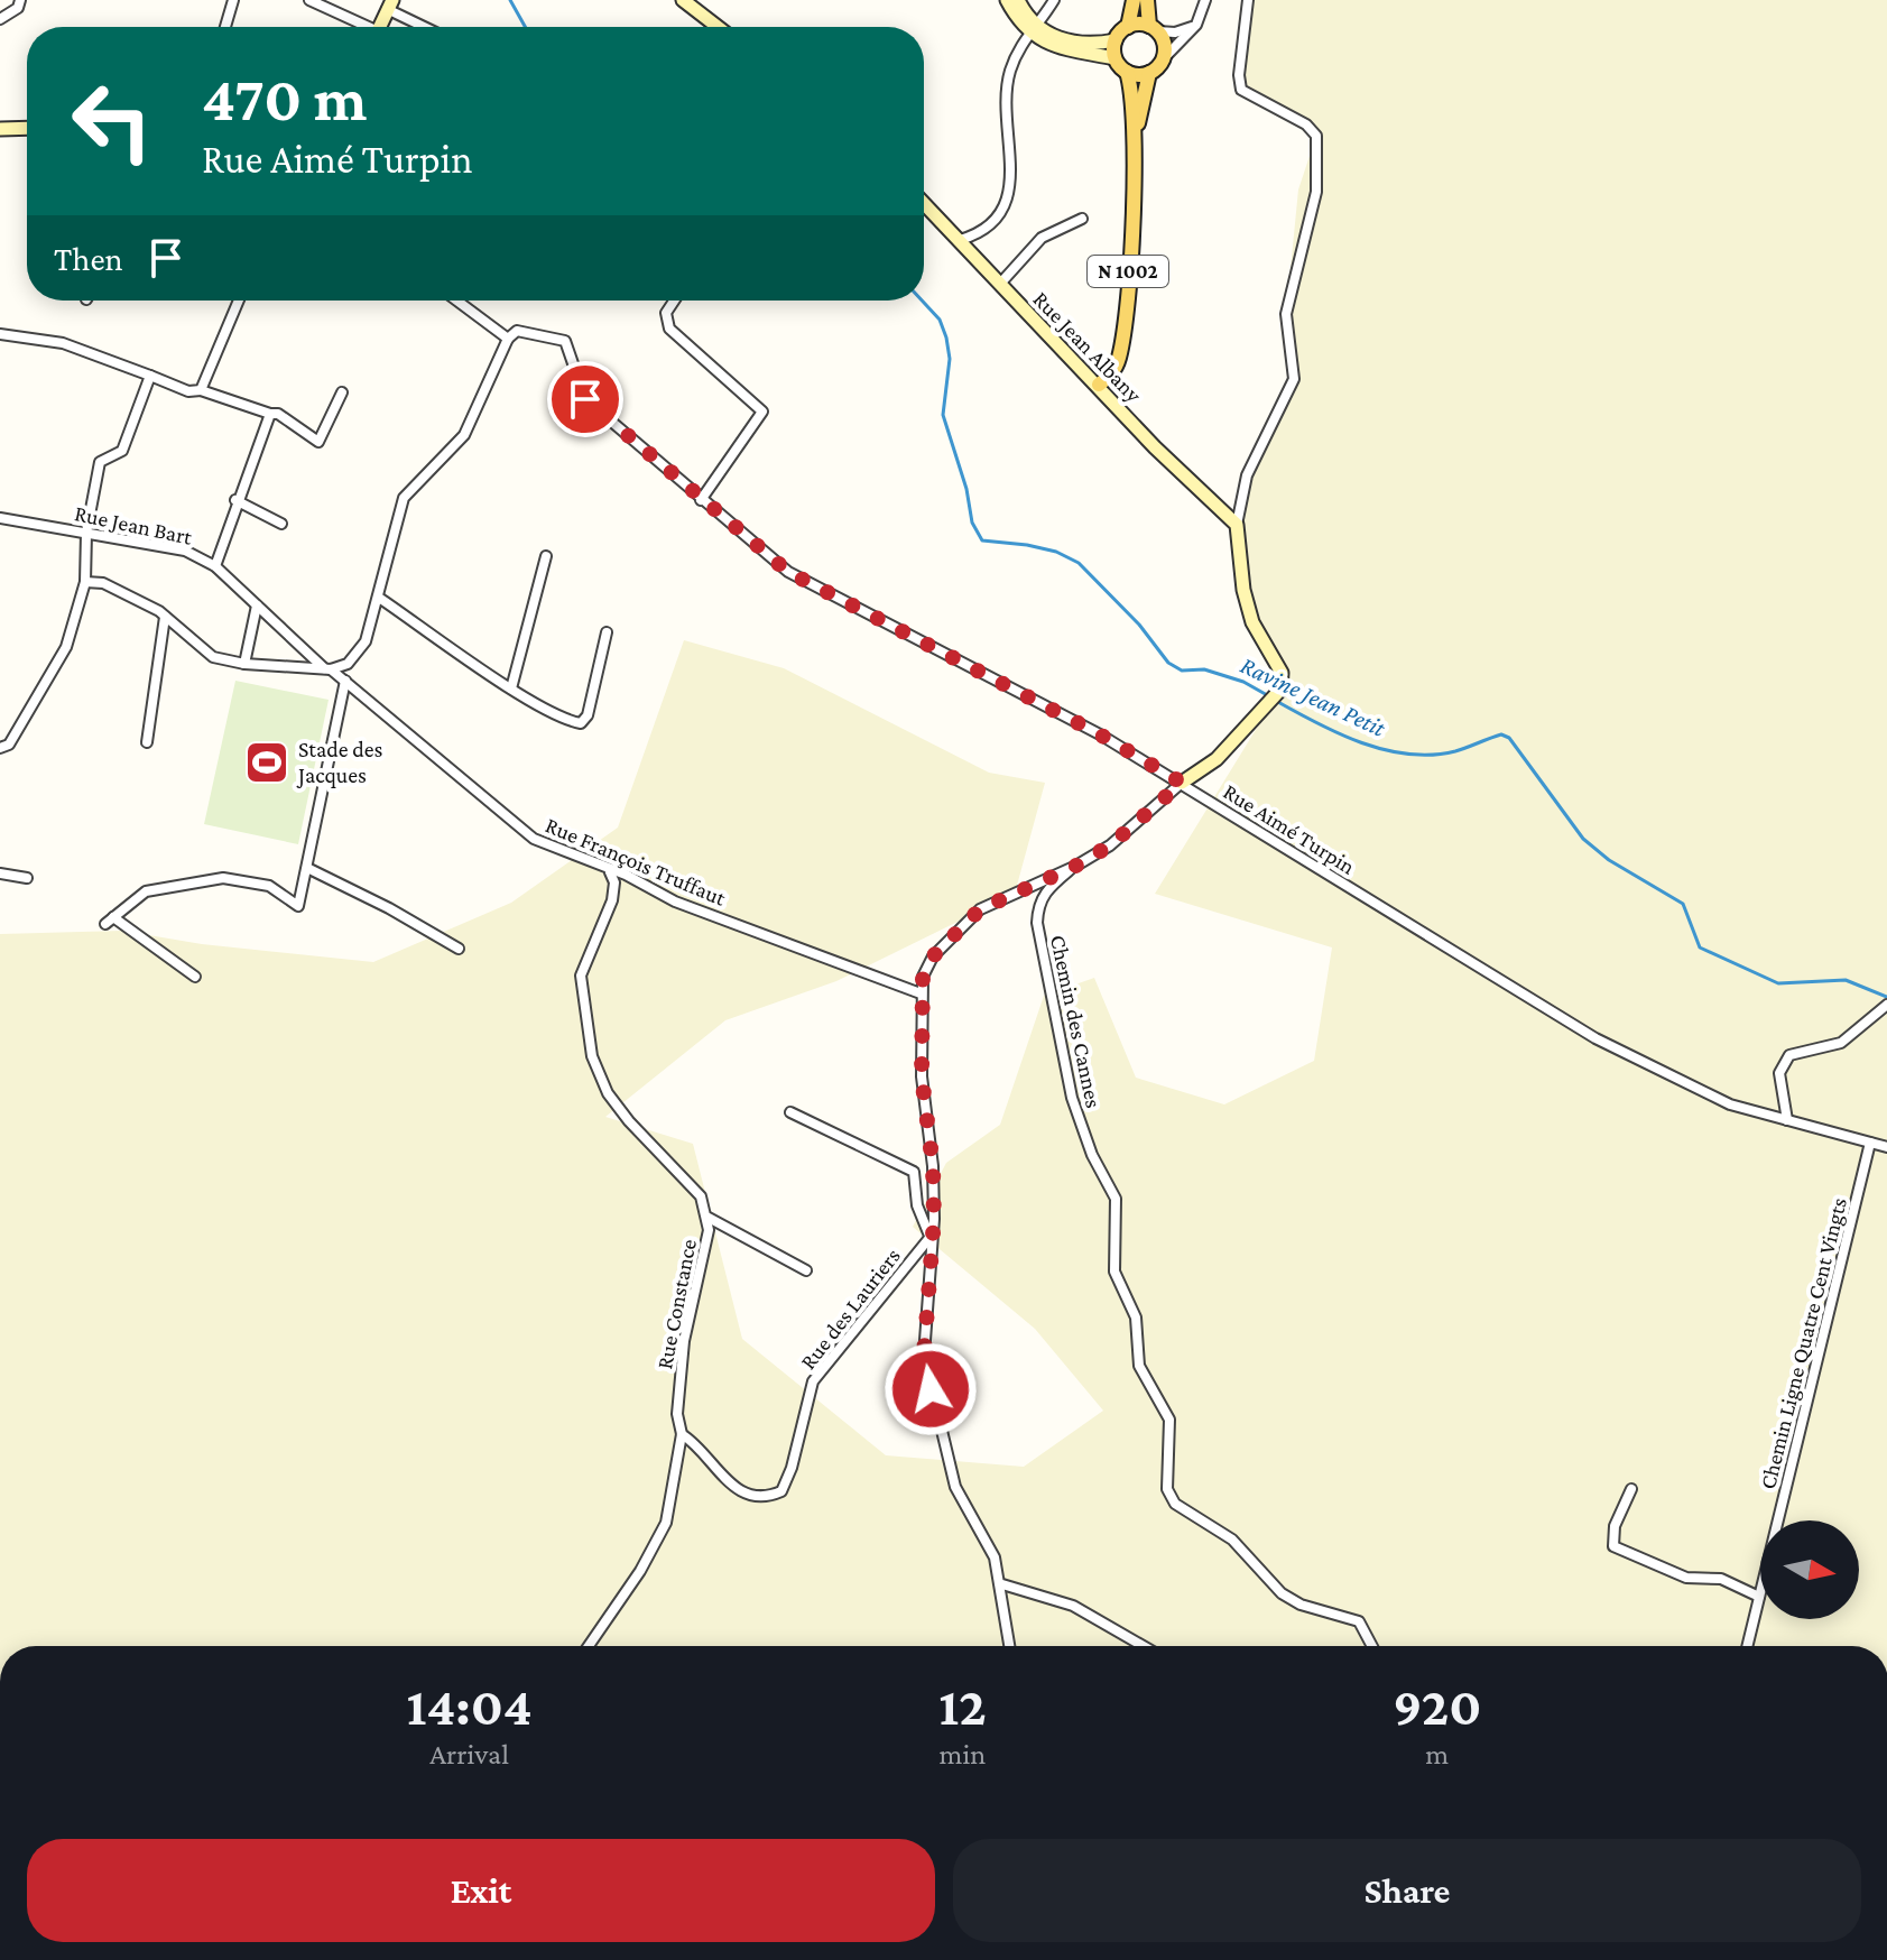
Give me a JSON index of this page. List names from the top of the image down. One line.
{"streets":{"main road":["N 1002"],"street":["Rue Jean Albany","Rue Jean Bart","Rue Aimé Turpin","Rue François Truffaut","Chemin des Cannes","Rue Constance","Rue des Lauriers","Chemin Ligne Quatre Cent Vingts"]},"crossings":[["N 1002","Rue Jean Albany"],["Rue Jean Bart","Rue François Truffaut"],["Rue Aimé Turpin","Chemin Ligne Quatre Cent Vingts"],["Rue François Truffaut","Rue Constance"],["Rue Constance","Rue des Lauriers"]],"water":["Ravine Jean Petit"],"places":{"sports":["Stade des Jacques"]},"north":"right","page":{"turn":["470 m","Rue Aimé Turpin"],"then":"Then","eta":["14:04","Arrival","12","min","920","m"],"buttons":["Exit","Share"]}}
